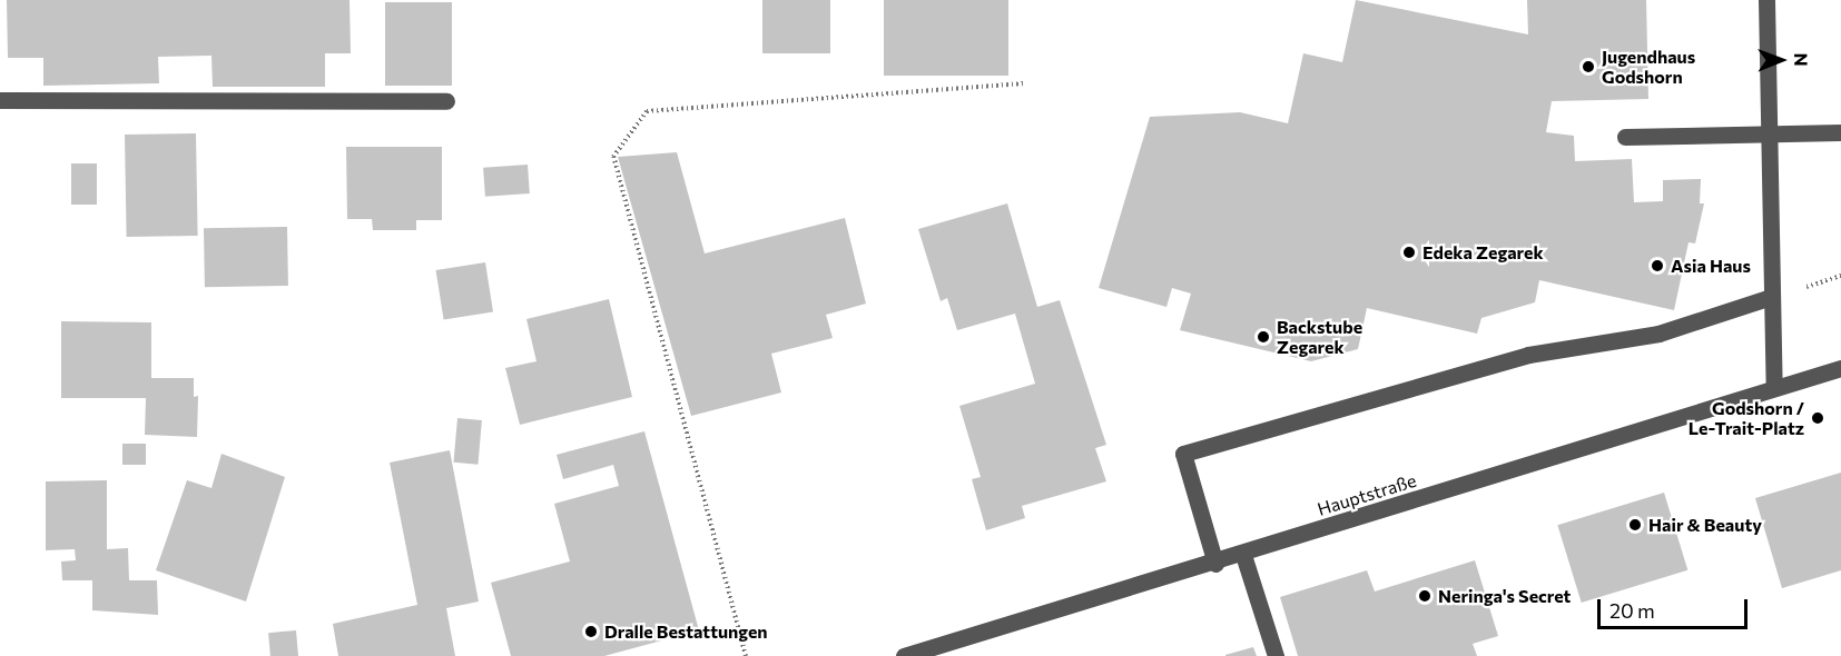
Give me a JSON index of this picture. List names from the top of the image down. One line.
{"streets":{"street":["Hauptstraße"]},"places":["Jugendhaus Godshorn","Edeka Zegarek","Asia Haus","Backstube Zegarek","Godshorn / Le-Trait-Platz","Hair & Beauty","Neringa's Secret","Dralle Bestattungen"],"scale_bar":"20 m","north":"right"}
